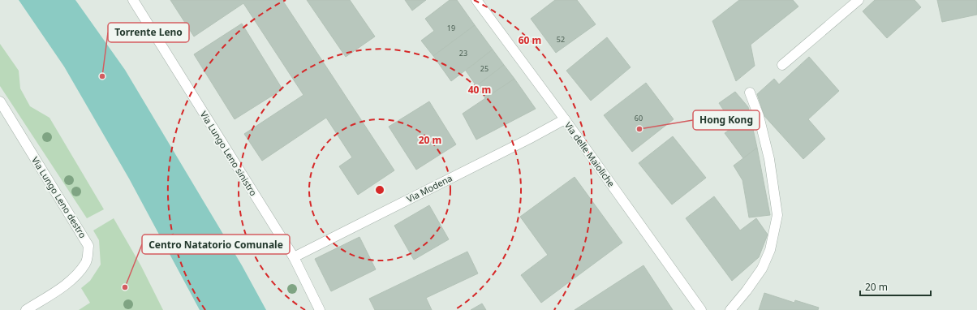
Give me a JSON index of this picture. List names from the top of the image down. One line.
{"streets":{"street":["Via Lungo Leno sinistro","Via delle Maioliche","Via Modena","Via Lungo Leno destro"]},"crossings":[["Via Lungo Leno sinistro","Via Modena"],["Via delle Maioliche","Via Modena"]],"places":["Torrente Leno","Hong Kong","Centro Natatorio Comunale"],"house_numbers":["19","52","23","25","60"],"scale_bar":"20 m","rings":["60 m","40 m","20 m"]}
